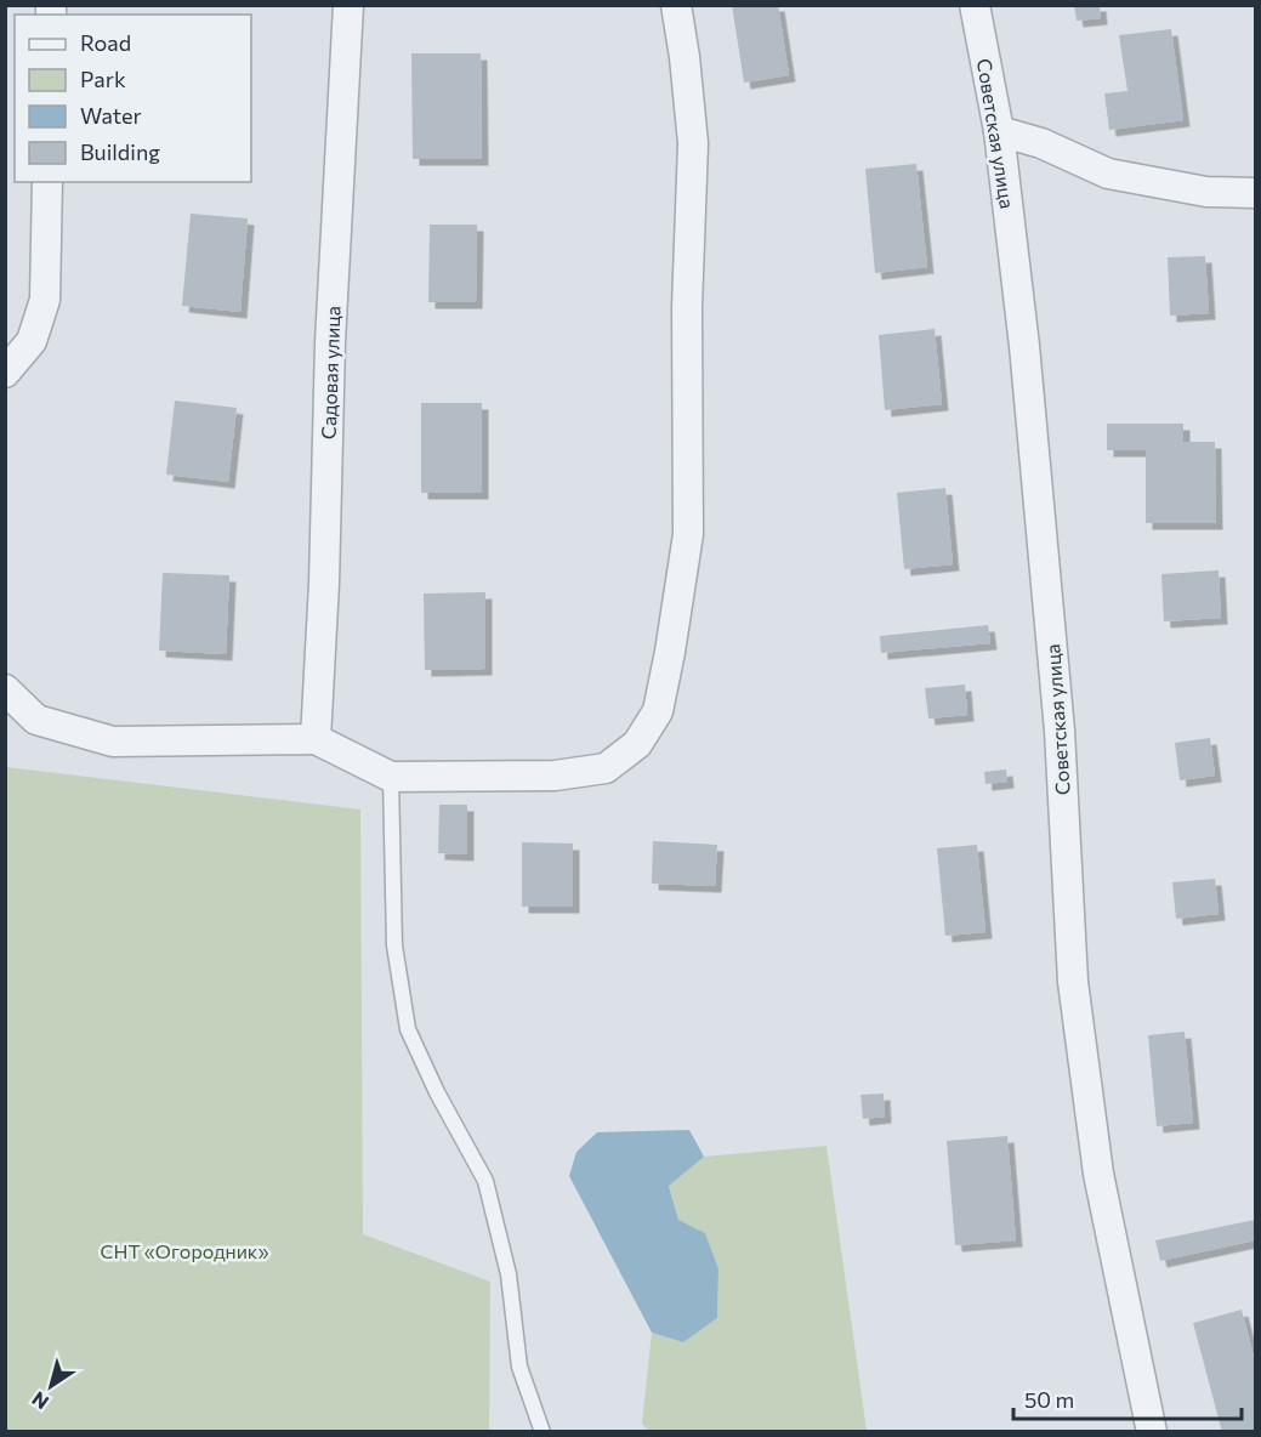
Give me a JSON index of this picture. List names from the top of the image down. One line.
{"streets":{"street":["Советская улица","Садовая улица"]},"parks":["СНТ «Огородник»"],"legend":["Road","Park","Water","Building"],"scale_bar":"50 m","north":"bottom left"}
